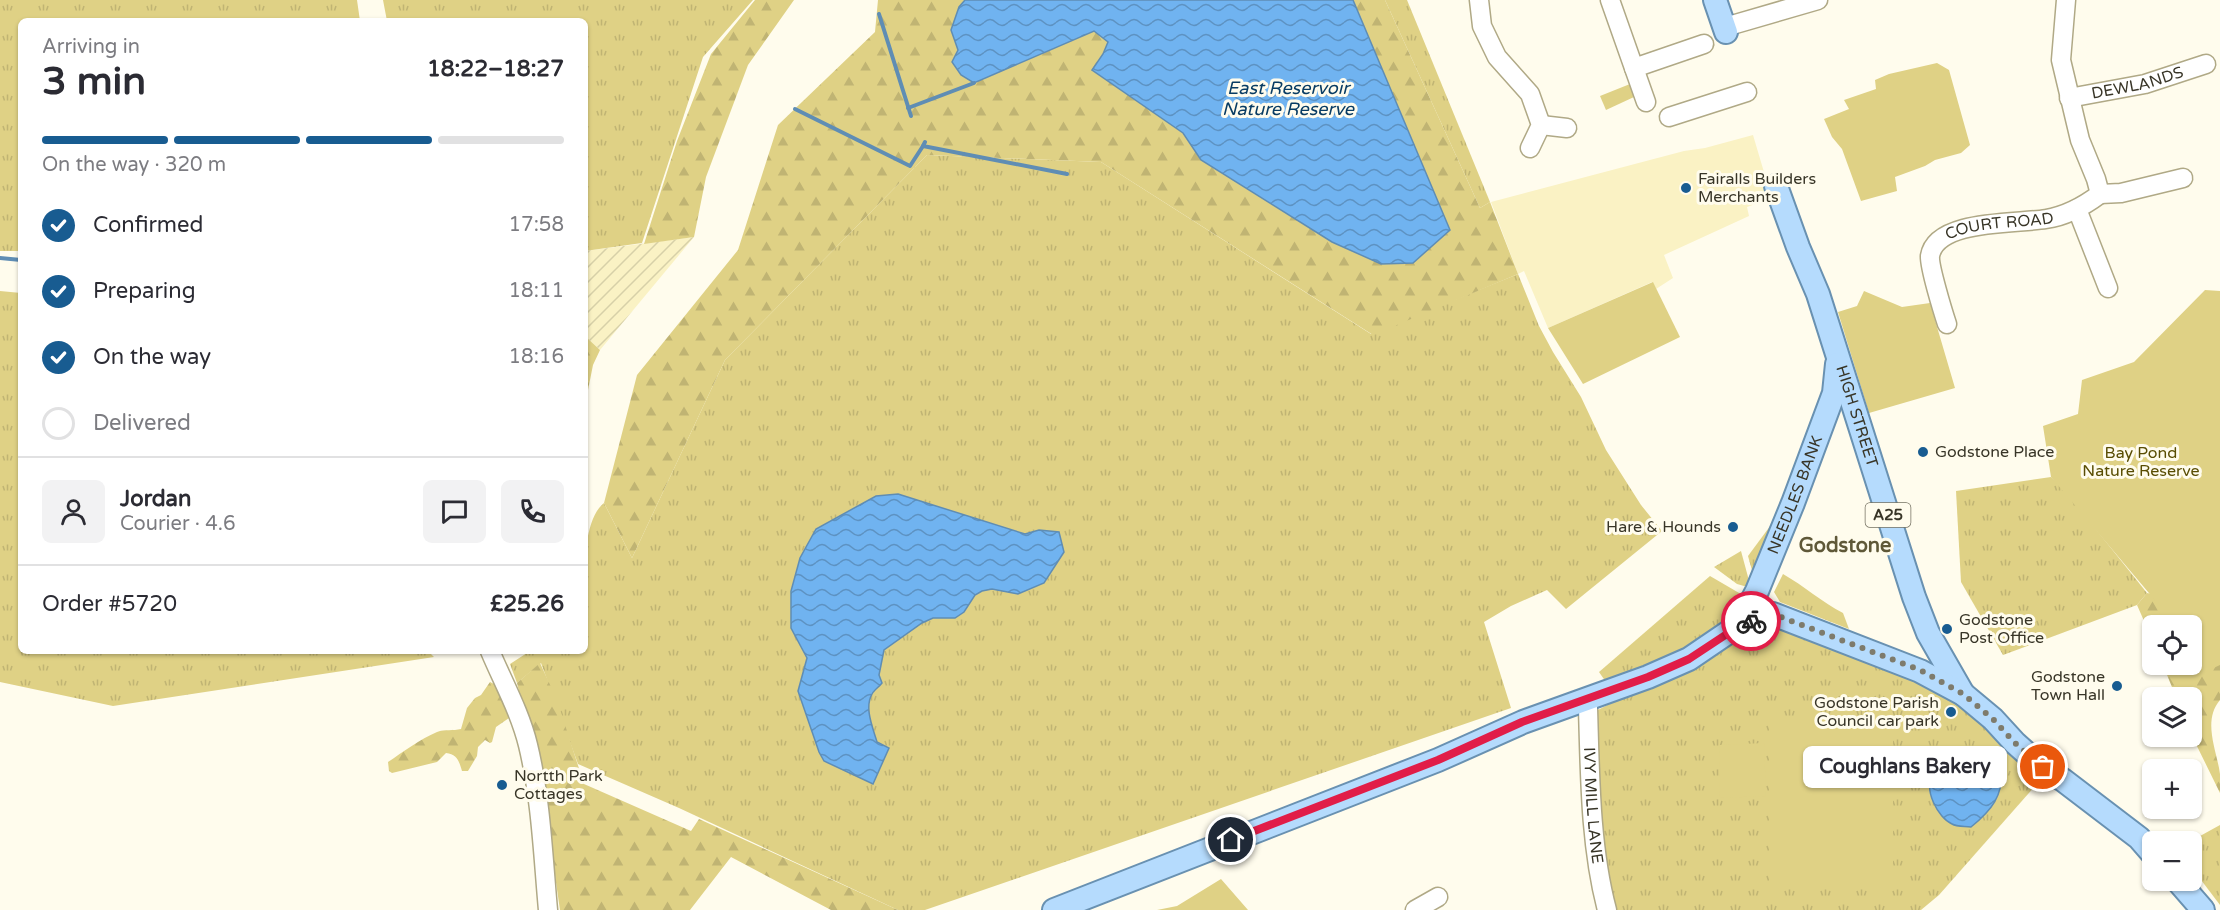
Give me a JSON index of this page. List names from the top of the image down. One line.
{"streets":{"main road":["HIGH STREET","NEEDLES BANK","A25"],"street":["DEWLANDS","COURT ROAD","IVY MILL LANE"]},"crossings":[["HIGH STREET","NEEDLES BANK"]],"districts":["Godstone"],"water":["East Reservoir Nature Reserve"],"parks":["Bay Pond Nature Reserve"],"places":["Fairalls Builders Merchants","Godstone Place","Hare & Hounds","Godstone Post Office","Godstone Town Hall","Godstone Parish Council car park","Coughlans Bakery","Nortth Park Cottages"],"page":{"heading":["3 min","Arriving in","18:22–18:27"],"panel":["Jordan","Courier · 4.6","Order #5720","£25.26"],"bar":"On the way · 320 m","list":[["Confirmed","17:58"],["Preparing","18:11"],["On the way","18:16"],"Delivered"],"map_buttons":["+","−"],"bubble":"Coughlans Bakery"}}
